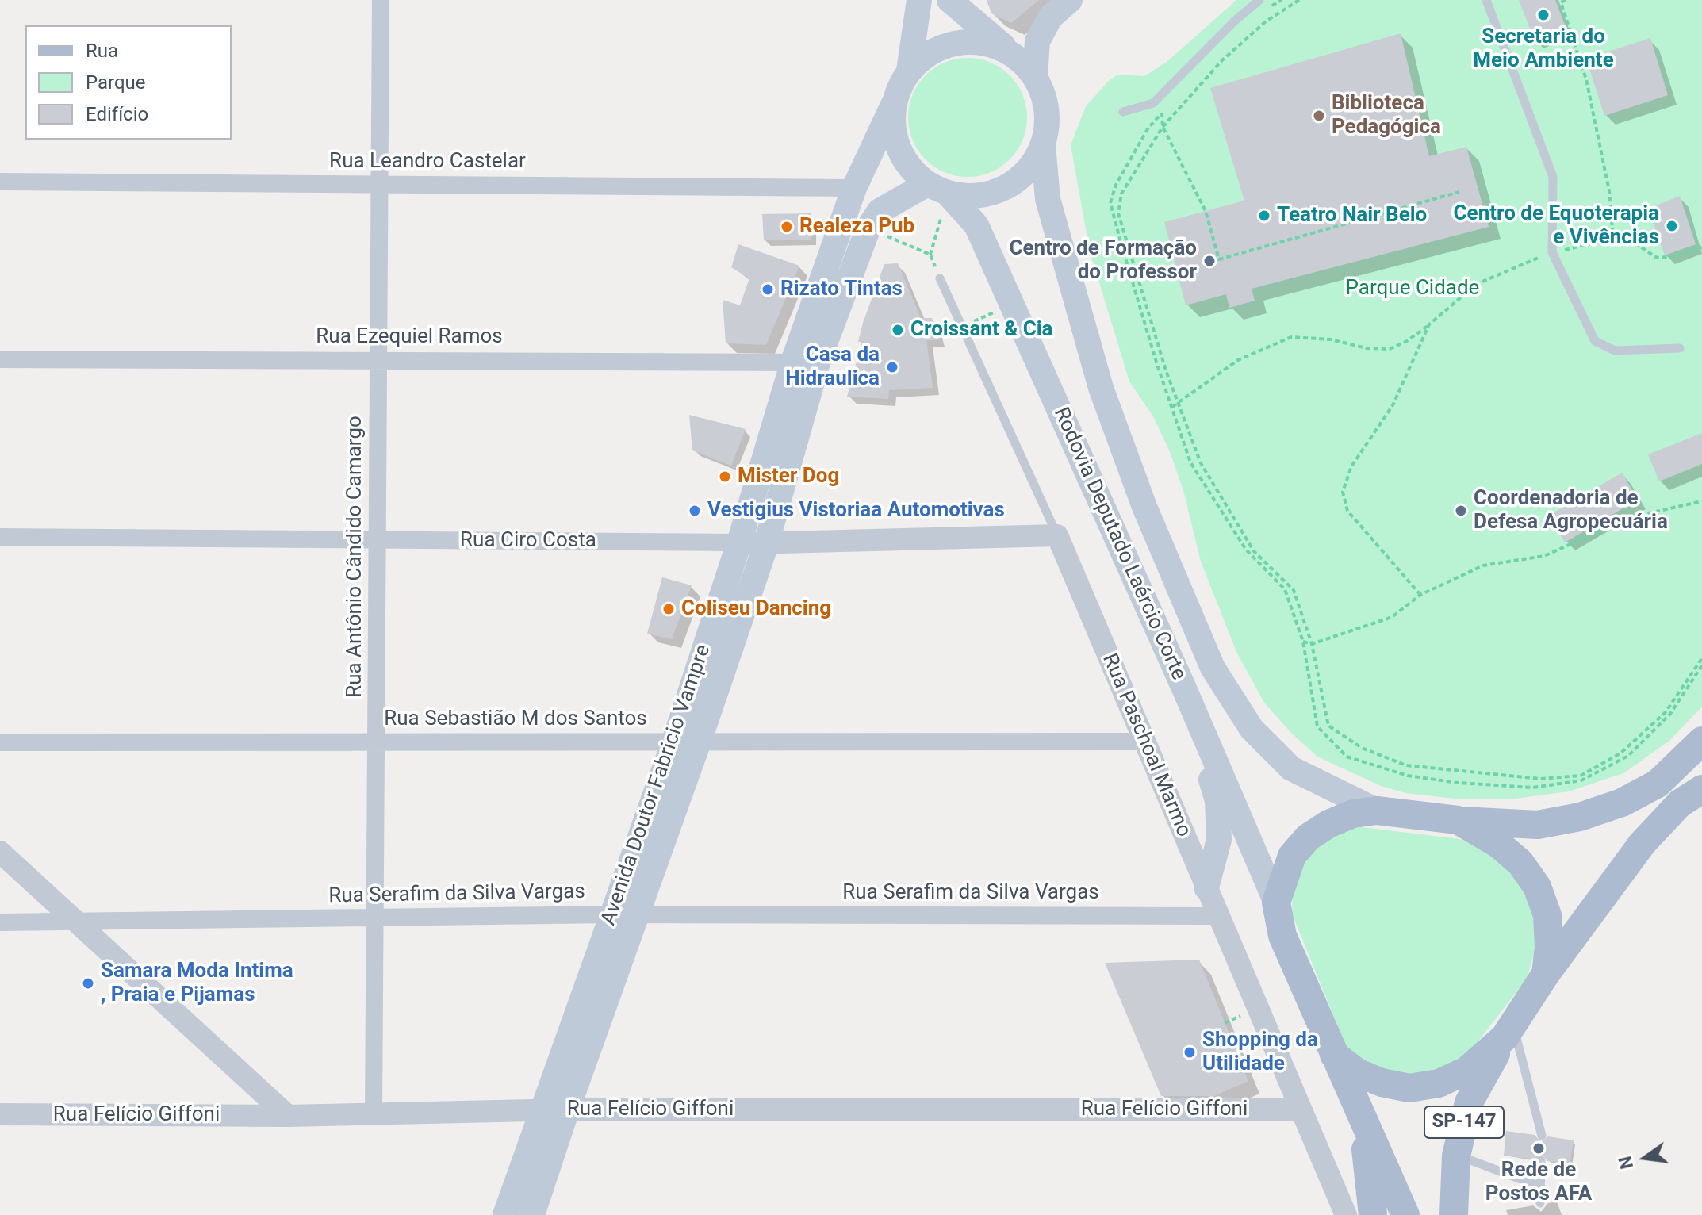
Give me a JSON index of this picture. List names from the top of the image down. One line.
{"streets":{"main road":["Rodovia Deputado Laércio Corte","Avenida Doutor Fabricio Vampre","SP-147"],"street":["Rua Leandro Castelar","Rua Ezequiel Ramos","Rua Ciro Costa","Rua Antônio Cândido Camargo","Rua Sebastião M dos Santos","Rua Paschoal Marmo","Rua Serafim da Silva Vargas","Rua Felício Giffoni"]},"crossings":[["Rua Leandro Castelar","Rua Antônio Cândido Camargo"],["Rua Leandro Castelar","Avenida Doutor Fabricio Vampre"],["Rua Ezequiel Ramos","Rua Antônio Cândido Camargo"],["Rua Ezequiel Ramos","Avenida Doutor Fabricio Vampre"],["Rua Ciro Costa","Rua Antônio Cândido Camargo"],["Rua Ciro Costa","Rua Paschoal Marmo"],["Rua Ciro Costa","Avenida Doutor Fabricio Vampre"],["Rodovia Deputado Laércio Corte","Avenida Doutor Fabricio Vampre"],["Rua Antônio Cândido Camargo","Rua Sebastião M dos Santos"],["Rua Antônio Cândido Camargo","Rua Serafim da Silva Vargas"],["Rua Antônio Cândido Camargo","Rua Felício Giffoni"],["Rua Sebastião M dos Santos","Rua Paschoal Marmo"],["Rua Sebastião M dos Santos","Avenida Doutor Fabricio Vampre"],["Rua Paschoal Marmo","Rua Serafim da Silva Vargas"],["Rua Paschoal Marmo","Rua Felício Giffoni"],["Avenida Doutor Fabricio Vampre","Rua Serafim da Silva Vargas"],["Avenida Doutor Fabricio Vampre","Rua Felício Giffoni"]],"parks":["Parque Cidade"],"places":["Secretaria do Meio Ambiente","Biblioteca Pedagógica","Teatro Nair Belo","Centro de Equoterapia e Vivências","Realeza Pub","Centro de Formação do Professor","Rizato Tintas","Croissant & Cia","Casa da Hidraulica","Mister Dog","Vestigius Vistoriaa Automotivas","Coordenadoria de Defesa Agropecuária","Coliseu Dancing","Samara Moda Intima , Praia e Pijamas","Shopping da Utilidade","Rede de Postos AFA"],"legend":["Rua","Parque","Edifício"],"north":"left"}
